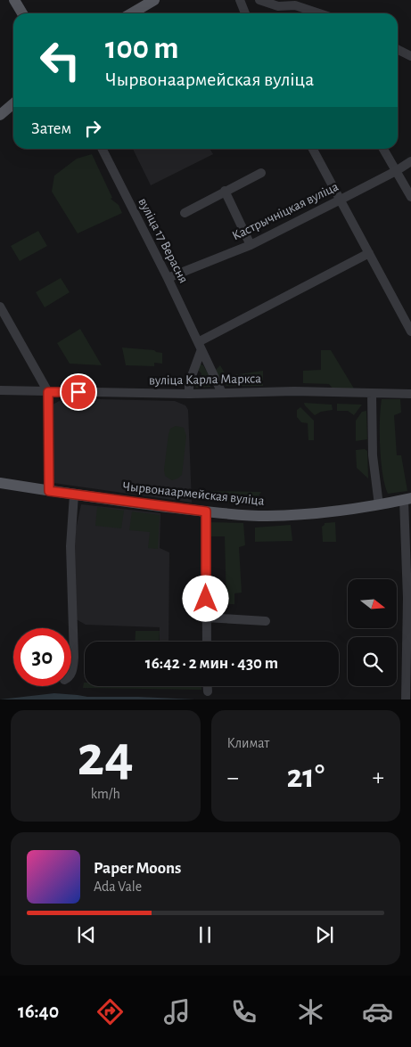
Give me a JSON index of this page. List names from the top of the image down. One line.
{"streets":{"main road":["Чырвонаармейская вуліца"],"street":["Кастрычніцкая вуліца","вуліца 17 Верасня","вуліца Карла Маркса"]},"crossings":[["Кастрычніцкая вуліца","вуліца 17 Верасня"],["вуліца 17 Верасня","вуліца Карла Маркса"]],"north":"right","page":{"turn":["100 m","Чырвонаармейская вуліца"],"then":"Затем","limit":"30","trip":"16:42 · 2 мин · 430 m","tile":[["24","km/h"],"Климат"],"heat":["−","21°","+"],"song":["Paper Moons","Ada Vale"],"tabs":"16:40"}}
